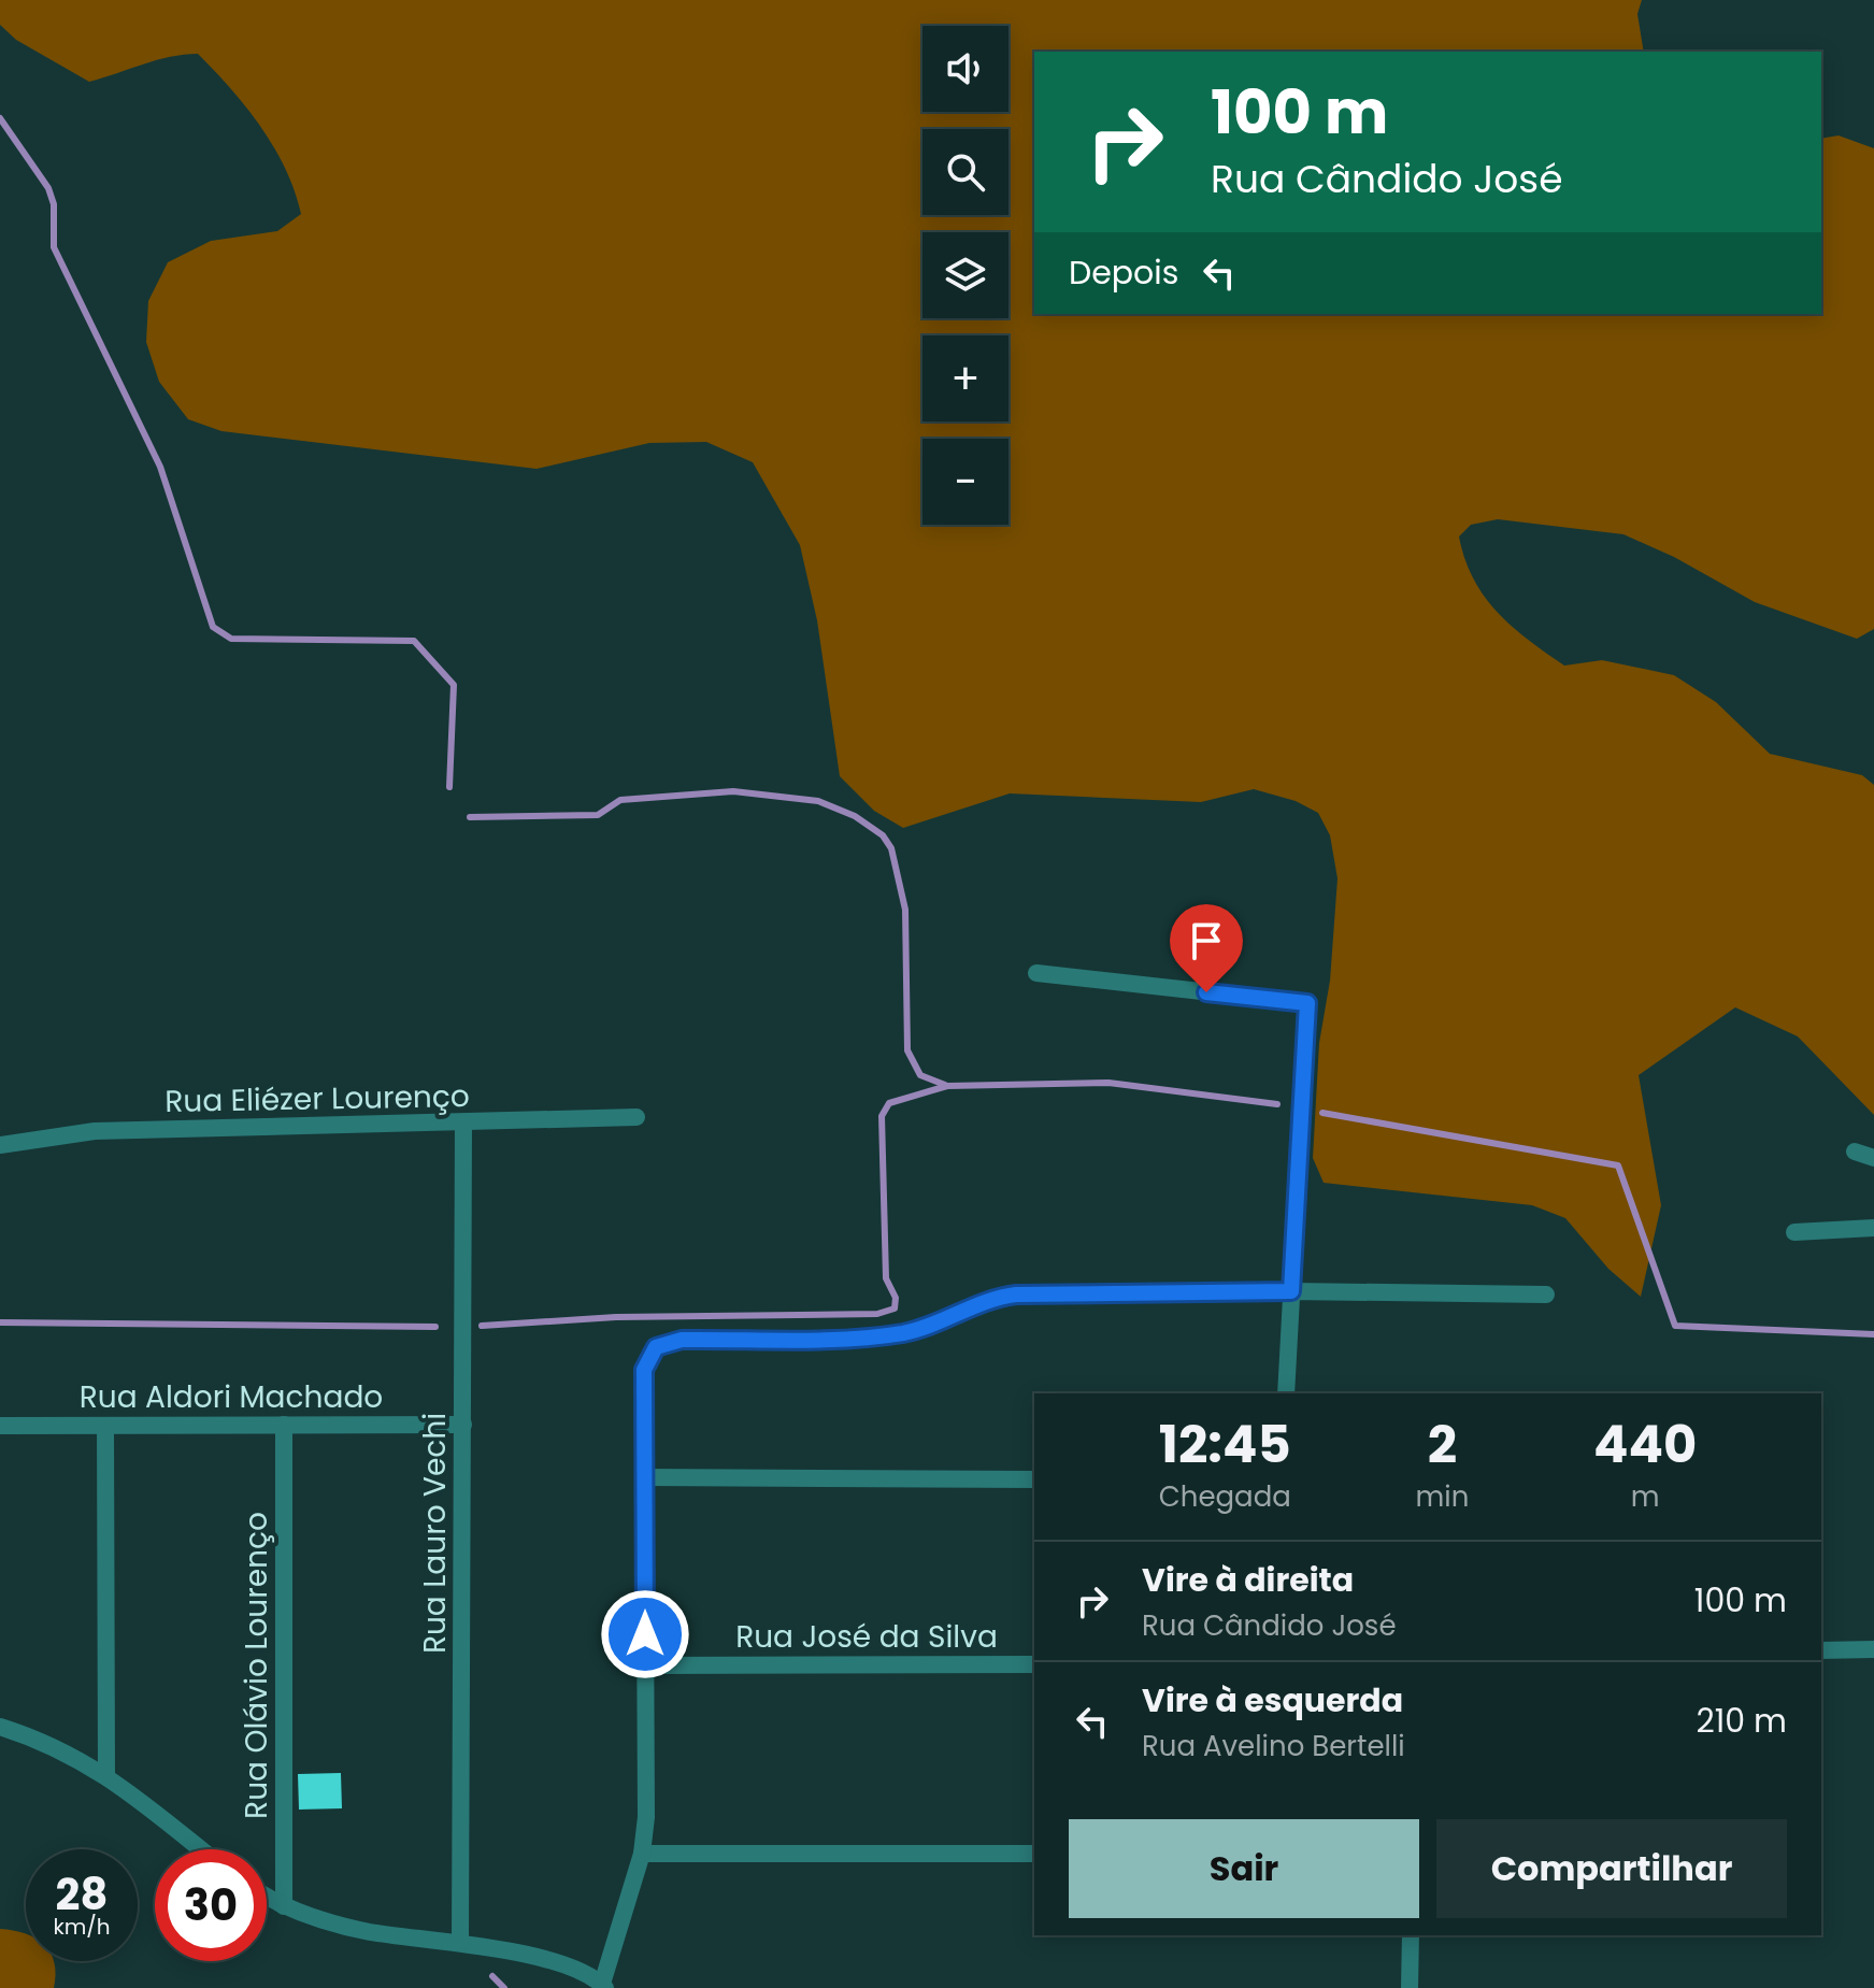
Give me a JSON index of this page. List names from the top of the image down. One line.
{"streets":{"street":["Rua Eliézer Lourenço","Rua Aldori Machado","Rua Lauro Vechi","Rua José da Silva","Rua Olávio Lourenço"]},"crossings":[["Rua Eliézer Lourenço","Rua Lauro Vechi"],["Rua Aldori Machado","Rua Lauro Vechi"],["Rua Aldori Machado","Rua Olávio Lourenço"]],"page":{"map_buttons":["+","−"],"turn":["100 m","Rua Cândido José"],"then":"Depois","eta":["12:45","Chegada","2","min","440","m"],"list":[{"name":"Vire à direita","note":"Rua Cândido José","value":"100 m"},{"name":"Vire à esquerda","note":"Rua Avelino Bertelli","value":"210 m"}],"buttons":["Sair","Compartilhar"],"speed":"28 km/h","limit":"30"}}
